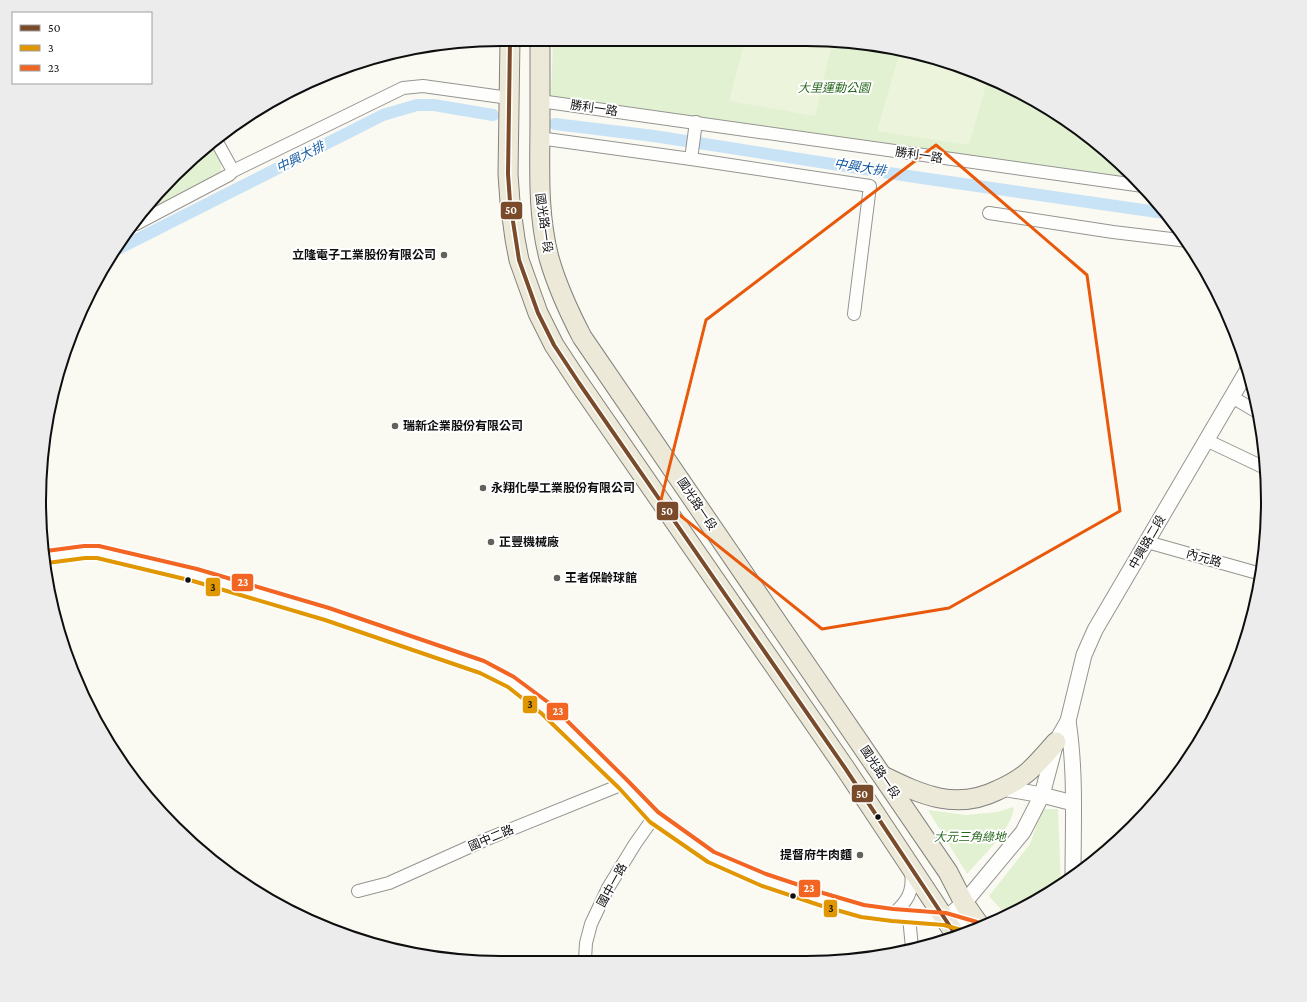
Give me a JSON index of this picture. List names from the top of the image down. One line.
{"streets":{"main road":["國光路一段"],"street":["勝利一路","中興路二段","內元路","國中二路","國中一路"]},"crossings":[["勝利一路","國光路一段"],["國光路一段","中興路二段"],["中興路二段","內元路"]],"water":["中興大排"],"parks":["大里運動公園","大元三角綠地"],"places":["立隆電子工業股份有限公司","瑞新企業股份有限公司","永翔化學工業股份有限公司","正豐機械廠","王者保齡球館","提督府牛肉麵"],"lines":["transit line 50","transit line 23","transit line 3"],"legend":["50","3","23"]}
